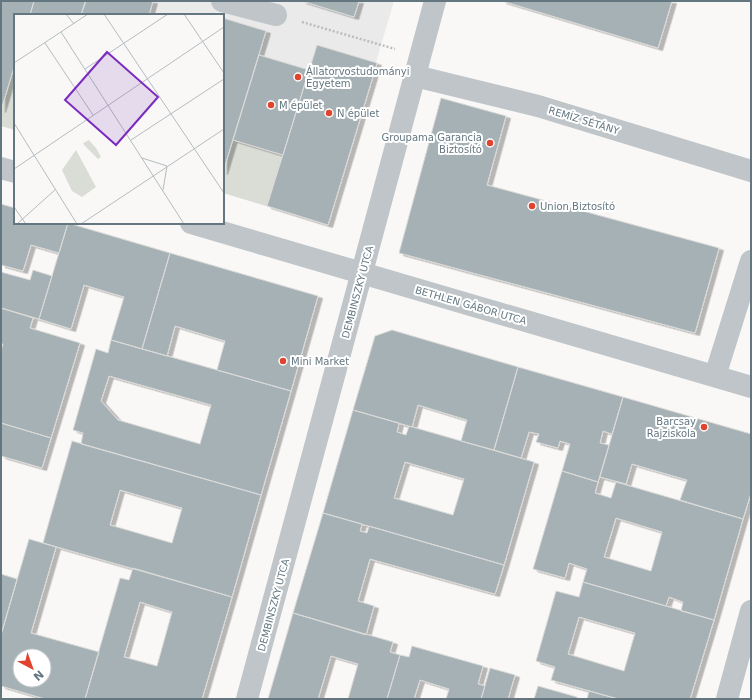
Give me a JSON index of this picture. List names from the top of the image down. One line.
{"streets":{"street":["REMÍZ SÉTÁNY","DEMBINSZKY UTCA","BETHLEN GÁBOR UTCA"]},"crossings":[["REMÍZ SÉTÁNY","DEMBINSZKY UTCA"],["DEMBINSZKY UTCA","BETHLEN GÁBOR UTCA"]],"places":["Állatorvostudományi Egyetem","M épület","N épület","Groupama Garancia Biztosító","Union Biztosító","Mini Market","Barcsay Rajziskola"],"north":"bottom right"}
